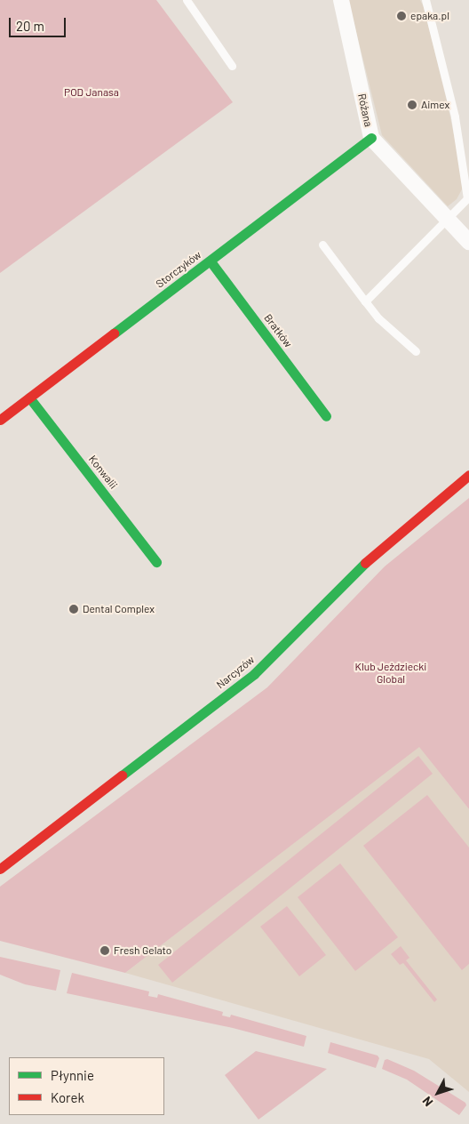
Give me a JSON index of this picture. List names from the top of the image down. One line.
{"streets":{"street":["Różana","Storczyków","Bratków","Konwalii","Narcyzów"]},"crossings":[["Różana","Storczyków"],["Storczyków","Bratków"],["Storczyków","Konwalii"]],"parks":["POD Janasa","Klub Jeżdziecki Global"],"places":["epaka.pl","Aimex","Dental Complex","Fresh Gelato"],"legend":["Płynnie","Korek"],"scale_bar":"20 m","north":"bottom left"}
